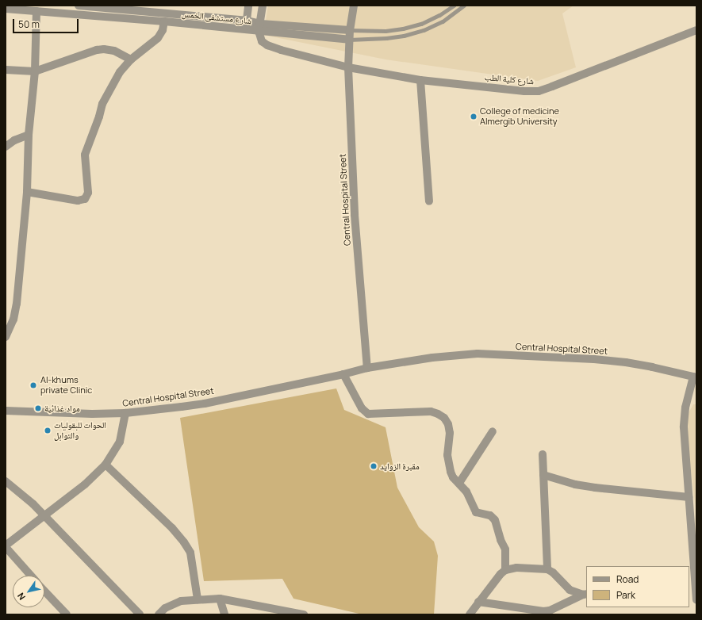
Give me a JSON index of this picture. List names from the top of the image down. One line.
{"streets":{"street":["شارع مستشفى الخمس","شارع كلية الطب","Central Hospital Street"]},"crossings":[["شارع مستشفى الخمس","شارع كلية الطب"],["شارع مستشفى الخمس","Central Hospital Street"],["شارع كلية الطب","Central Hospital Street"]],"places":["College of medicine Almergib University","Al-khums private Clinic","مواد غذائية","الحوات للبقوليات والتوابل","مقبرة الزوايد"],"legend":["Road","Park"],"scale_bar":"50 m","north":"bottom left"}
